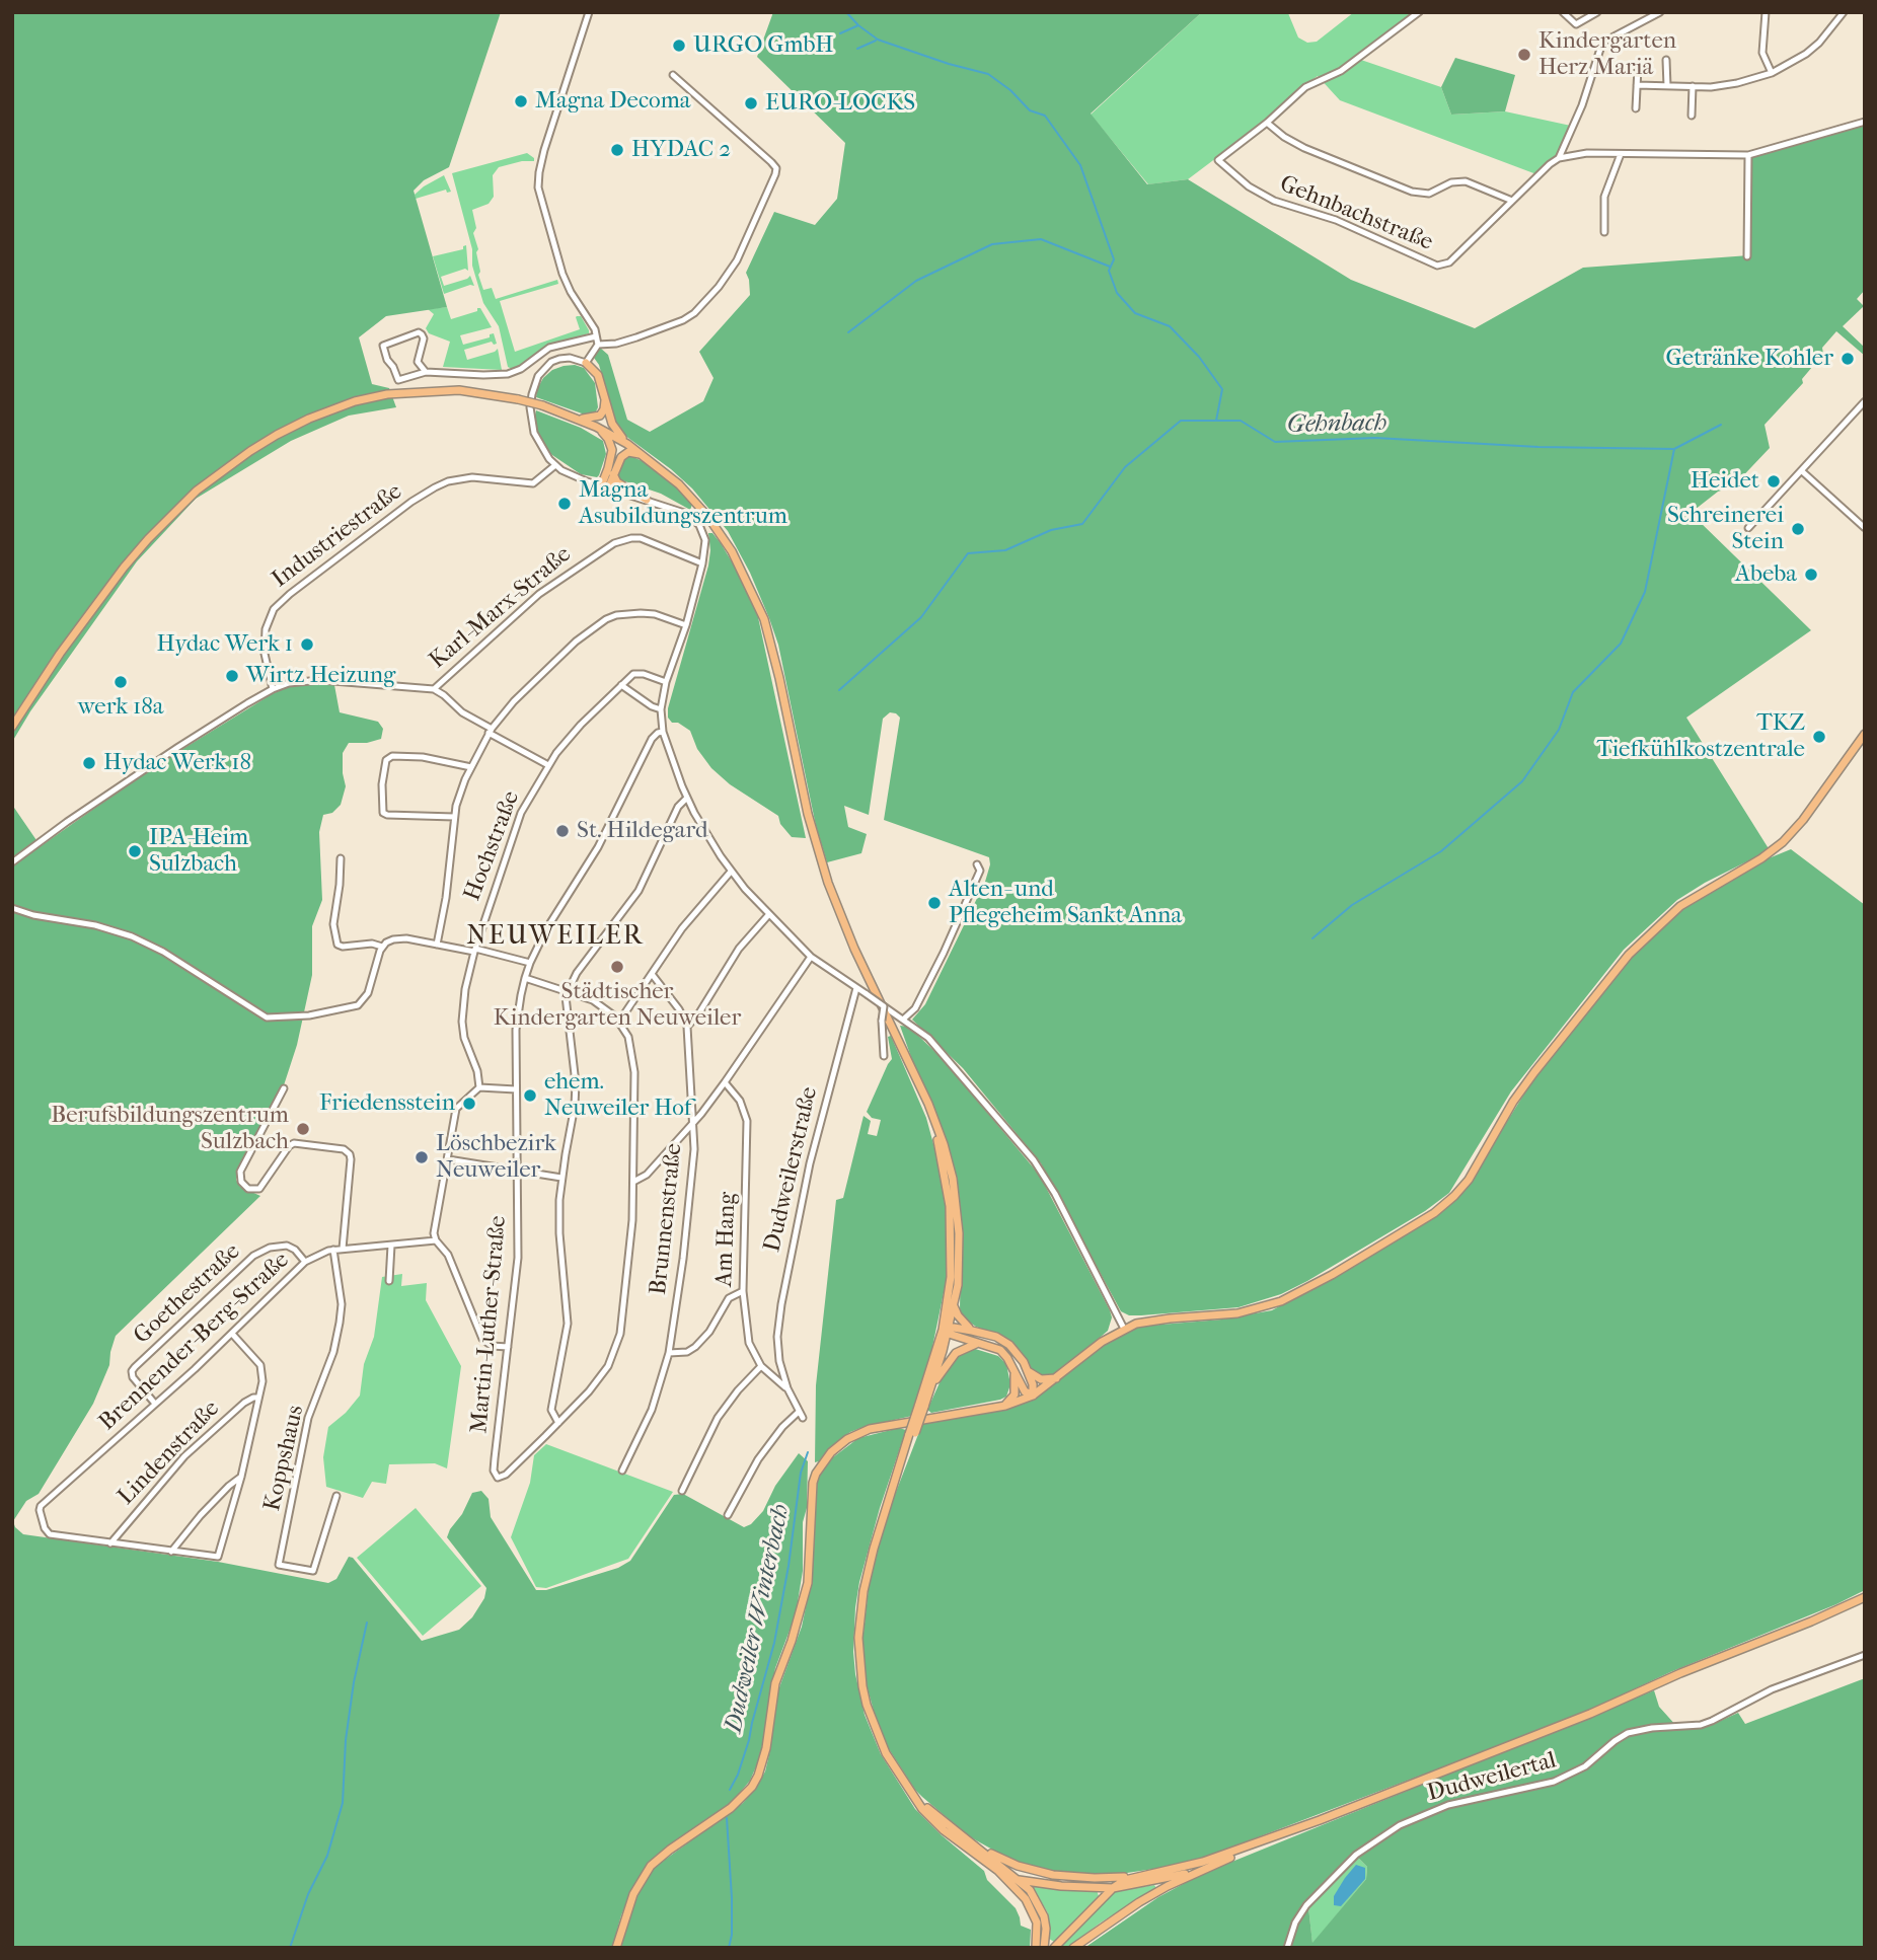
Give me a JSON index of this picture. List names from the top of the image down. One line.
{"streets":{"street":["Gehnbachstraße","Industriestraße","Karl-Marx-Straße","Hochstraße","Dudweilerstraße","Brunnenstraße","Am Hang","Goethestraße","Martin-Luther-Straße","Brennender-Berg-Straße","Lindenstraße","Koppshaus","Dudweilertal"]},"crossings":[["Industriestraße","Karl-Marx-Straße"],["Dudweilerstraße","Am Hang"],["Goethestraße","Brennender-Berg-Straße"],["Brennender-Berg-Straße","Lindenstraße"],["Brennender-Berg-Straße","Koppshaus"]],"districts":["NEUWEILER"],"water":["Gehnbach","Dudweiler Winterbach"],"places":["URGO GmbH","Kindergarten Herz Mariä","Magna Decoma","EURO-LOCKS","HYDAC 2","Getränke Kohler","Heidet","Magna Asubildungszentrum","Schreinerei Stein","Abeba","Hydac Werk 1","Wirtz Heizung","werk 18a","TKZ Tiefkühlkostzentrale","Hydac Werk 18","St. Hildegard","IPA-Heim Sulzbach","Alten- und Pflegeheim Sankt Anna","Städtischer Kindergarten Neuweiler","ehem. Neuweiler Hof","Friedensstein","Berufsbildungszentrum Sulzbach","Löschbezirk Neuweiler"]}
